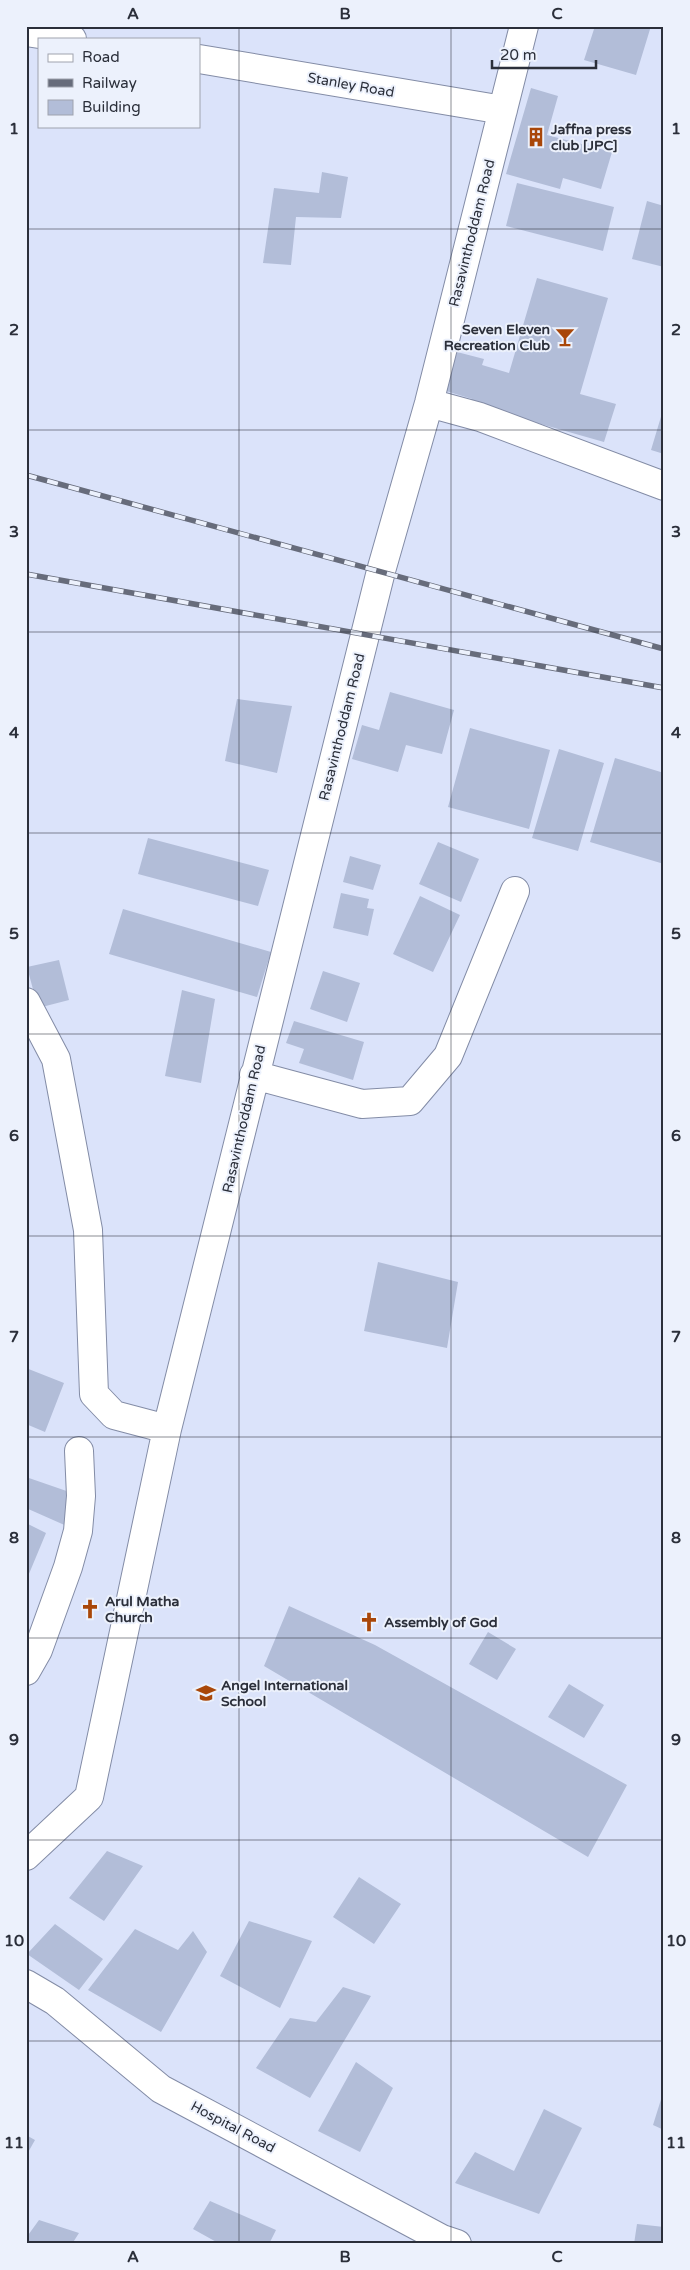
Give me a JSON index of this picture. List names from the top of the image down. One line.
{"streets":{"street":["Stanley Road","Rasavinthoddam Road","Hospital Road"]},"crossings":[["Stanley Road","Rasavinthoddam Road"]],"places":{"building":["Jaffna press club [JPC]"],"bar":["Seven Eleven Recreation Club"],"church":["Arul Matha Church","Assembly of God"],"school or university":["Angel International School"]},"legend":["Road","Railway","Building"],"scale_bar":"20 m","grid":{"columns":["A","B","C"],"rows":["1","2","3","4","5","6","7","8","9","10","11"]}}
